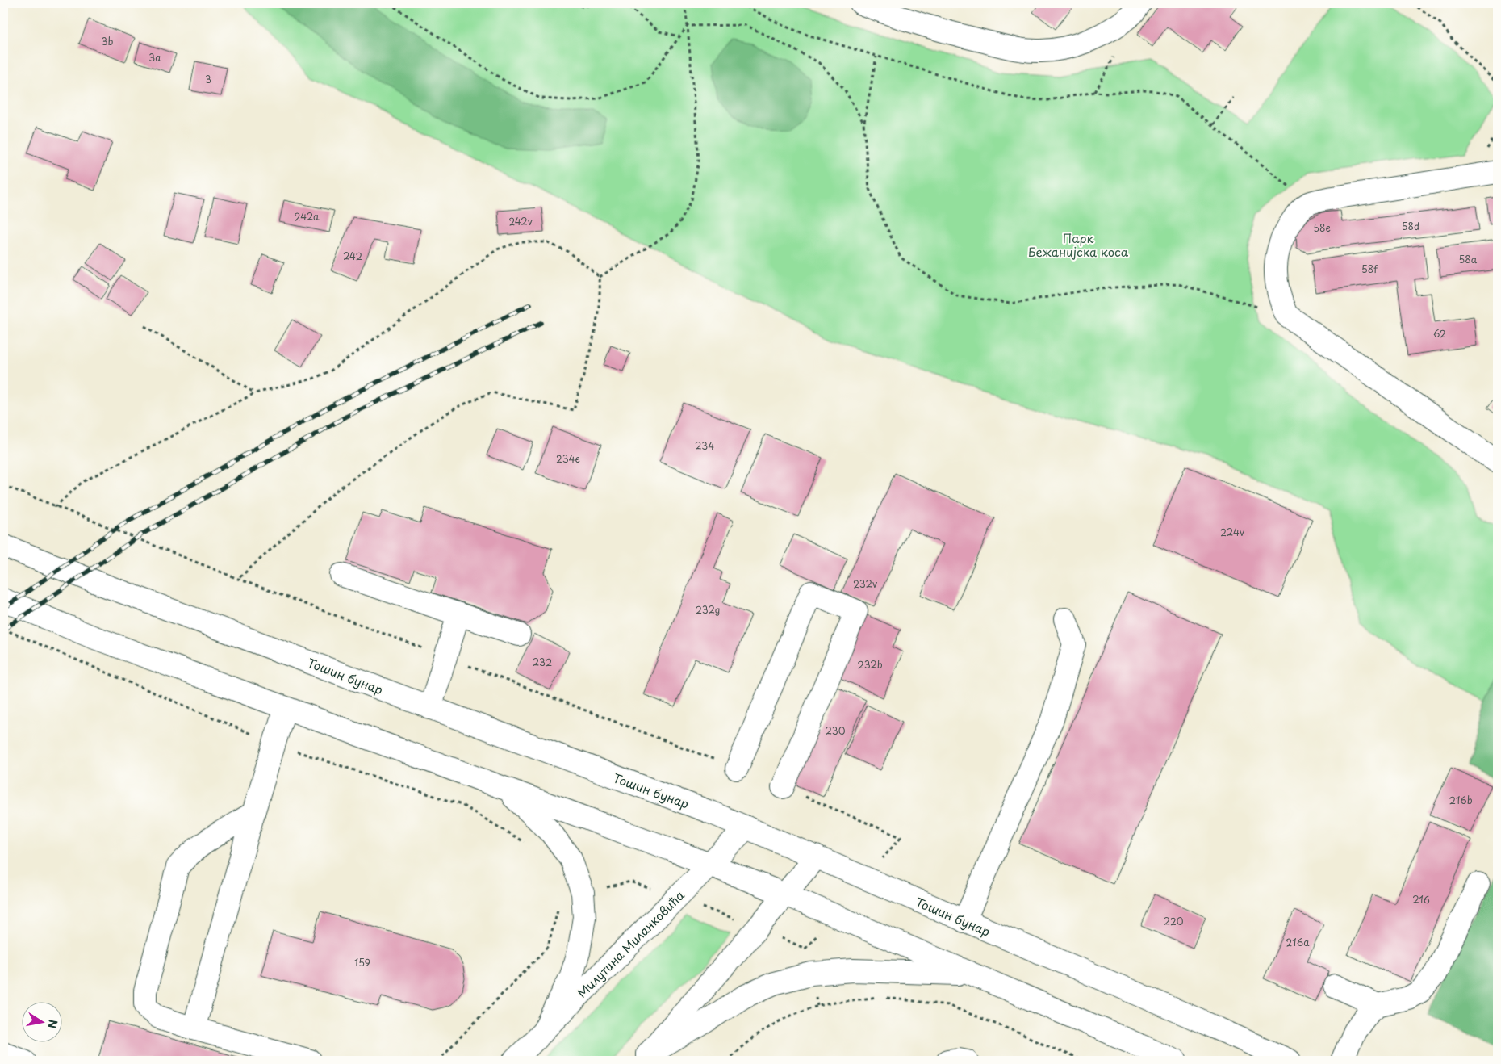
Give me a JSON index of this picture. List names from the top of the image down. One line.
{"streets":{"main road":["Тошин бунар","Милутина Миланковића"]},"crossings":[["Тошин бунар","Милутина Миланковића"]],"parks":["Парк Бежанијска коса"],"house_numbers":["3b","3a","3","242a","242v","58d","58e","242","58a","58f","62","234","234e","224v","232v","232g","232","232b","230","216b","216","220","216a","159"],"north":"right"}
